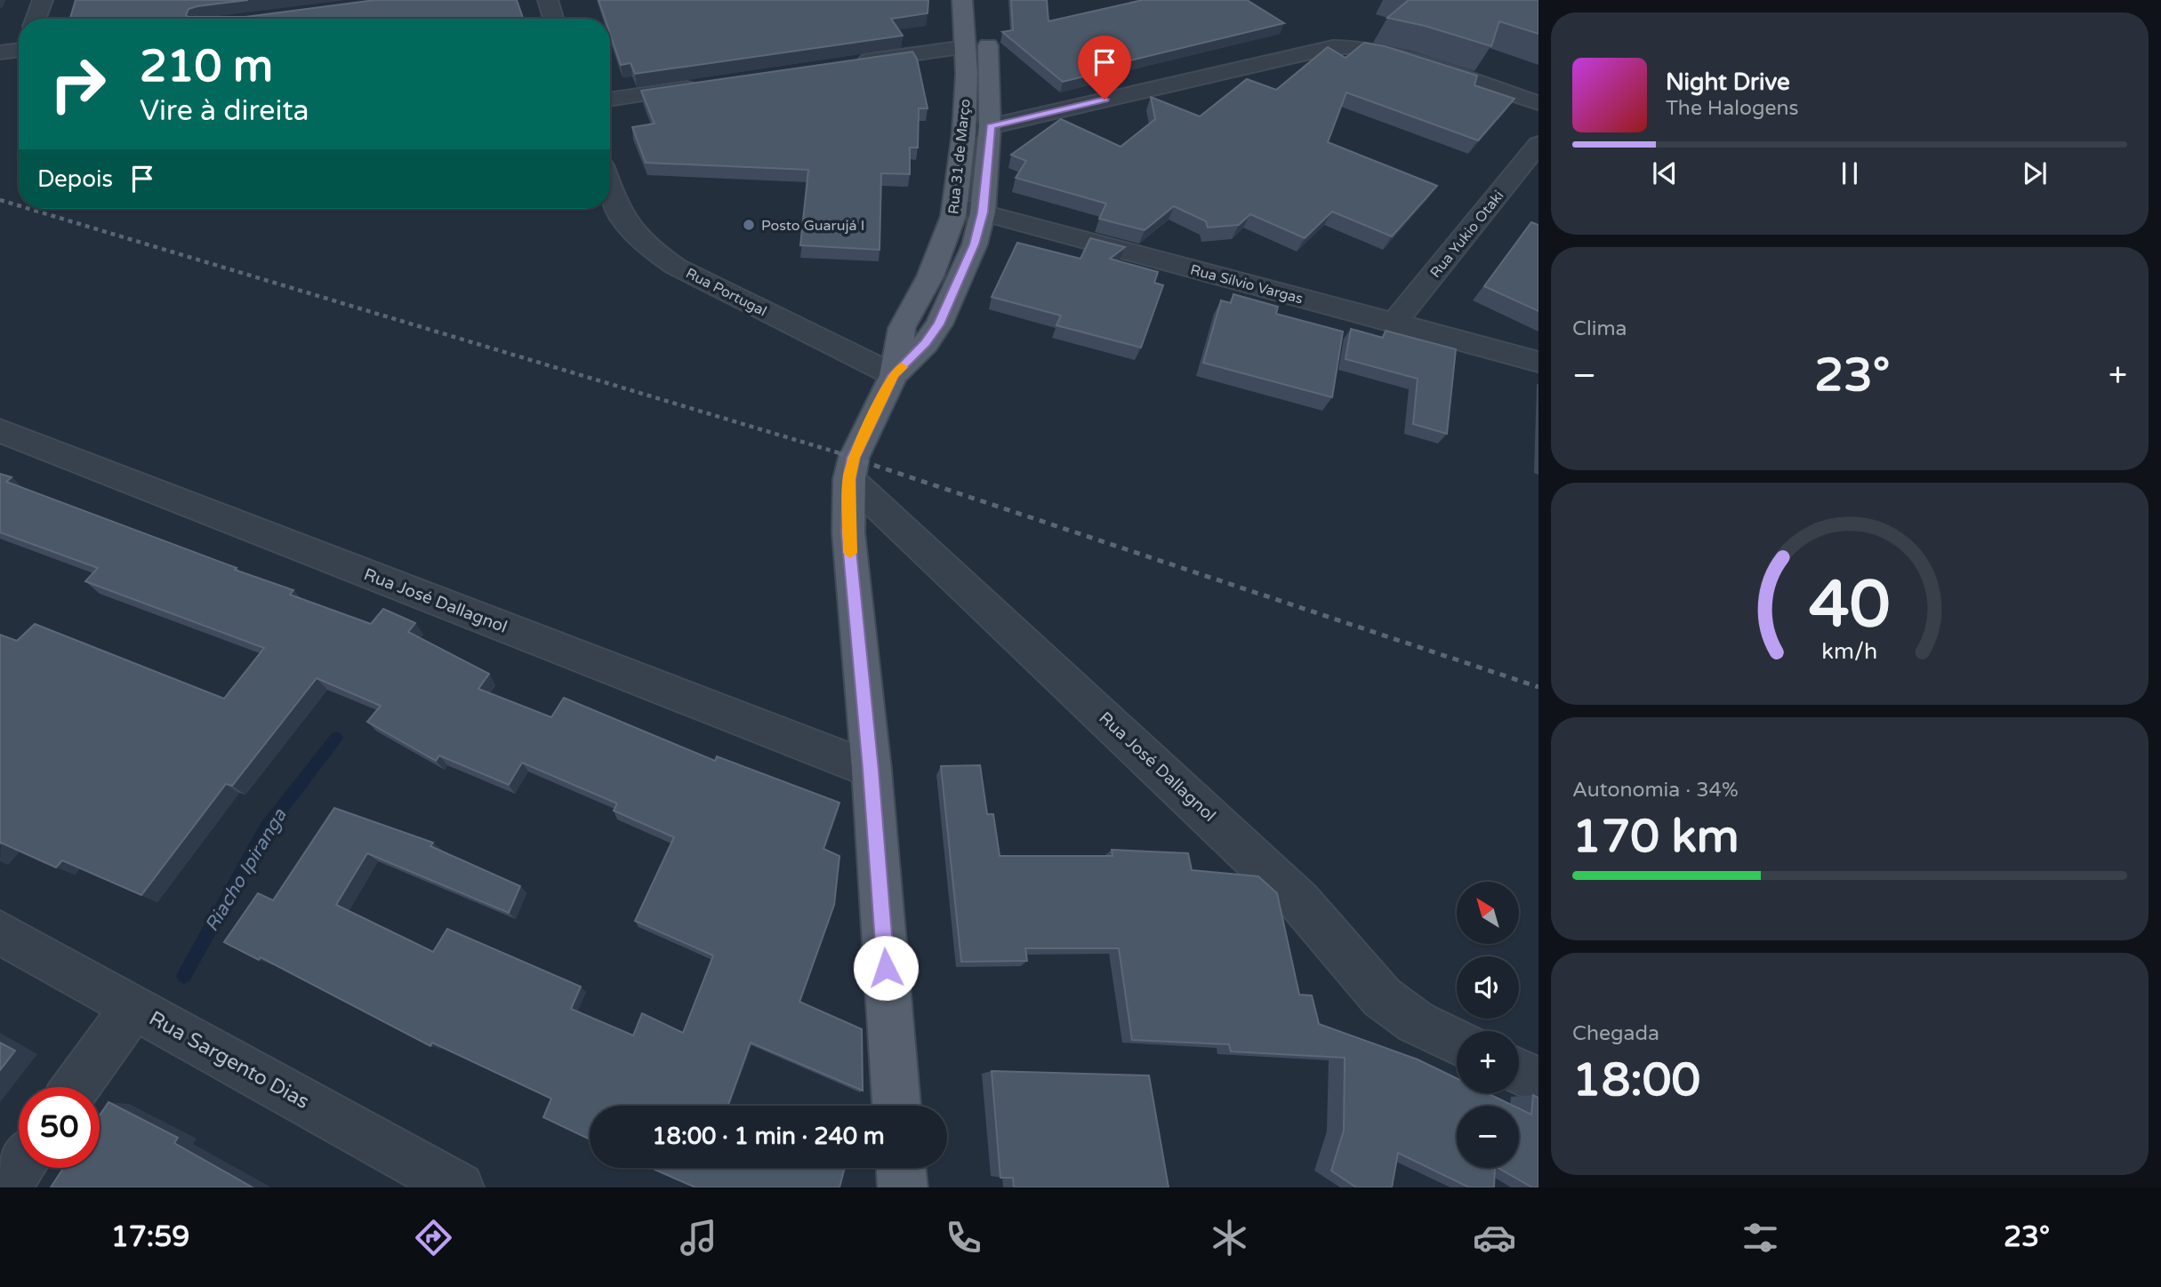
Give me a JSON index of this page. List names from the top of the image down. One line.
{"streets":{"main road":["Rua 31 de Março"],"street":["Rua Yukio Otaki","Rua Sílvio Vargas","Rua Portugal","Rua José Dallagnol","Rua Sargento Dias"]},"crossings":[["Rua 31 de Março","Rua Sílvio Vargas"],["Rua 31 de Março","Rua Portugal"],["Rua 31 de Março","Rua José Dallagnol"],["Rua Yukio Otaki","Rua Sílvio Vargas"]],"water":["Riacho Ipiranga"],"places":["Posto Guarujá I"],"north":"top left","page":{"turn":["210 m","Vire à direita"],"song":["Night Drive","The Halogens"],"then":"Depois","tile":["Clima",["Autonomia · 34%","170 km"],["Chegada","18:00"]],"heat":["−","23°","+"],"map_buttons":["+","−"],"limit":"50","trip":"18:00 · 1 min · 240 m","tabs":["17:59","23°"],"gauge":["40","km/h"]}}
